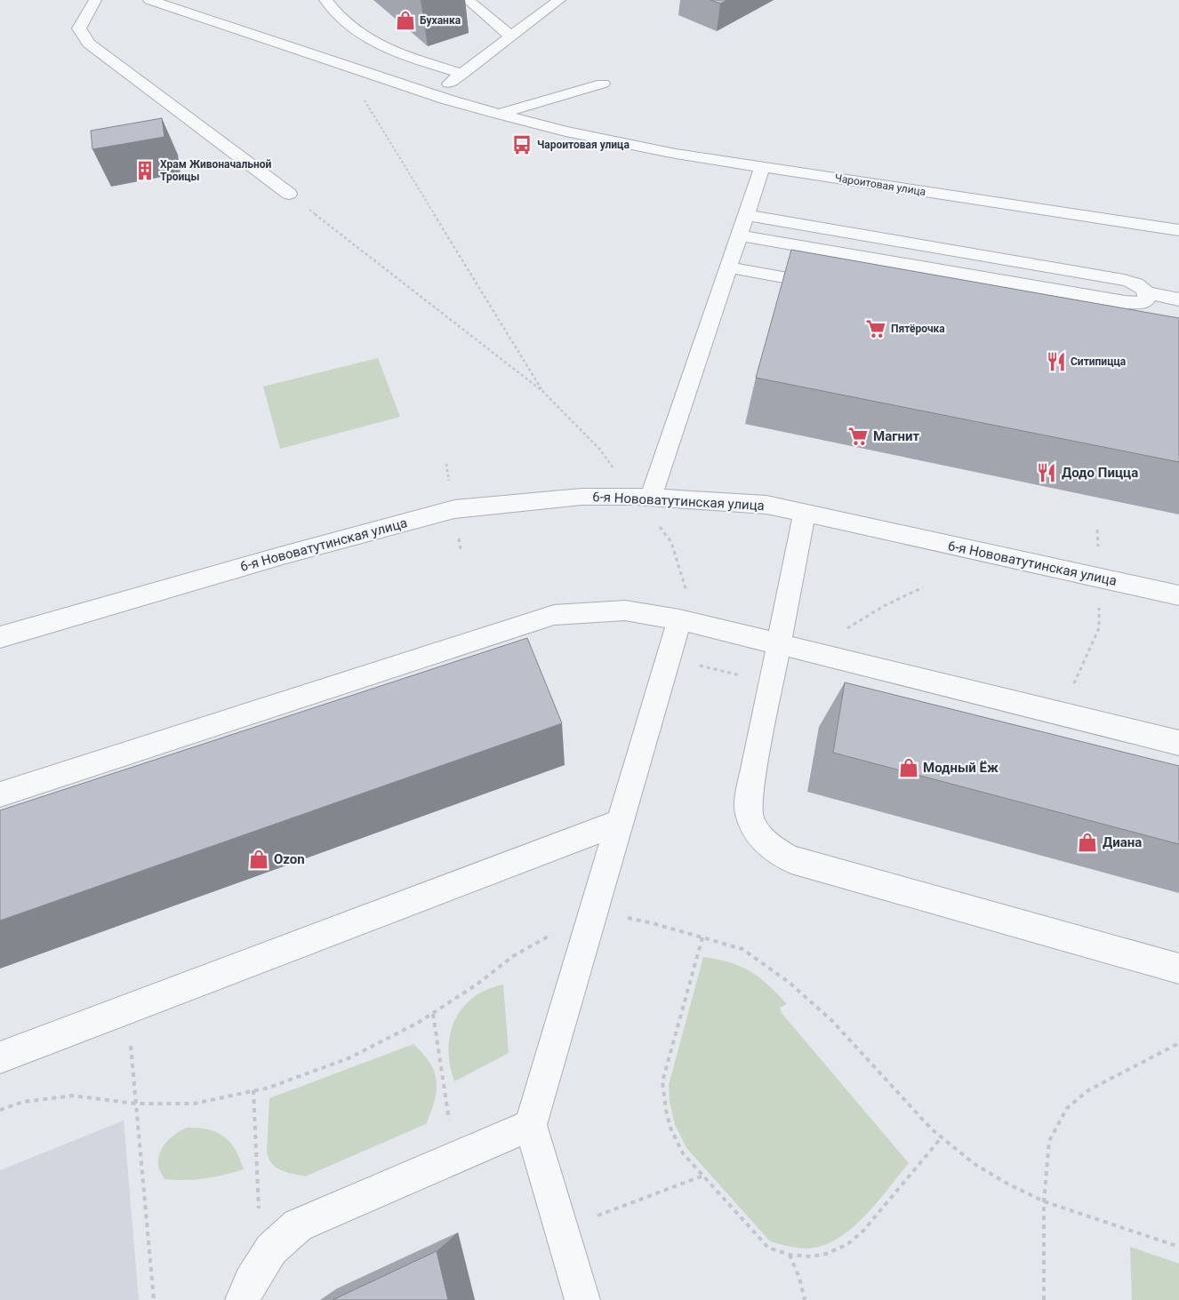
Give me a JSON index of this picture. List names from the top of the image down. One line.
{"streets":{"street":["Чароитовая улица","6-я Нововатутинская улица"]},"places":{"shop":["Буханка","Модный Ёж","Диана","Ozon"],"bus stop":["Чароитовая улица"],"building":["Храм Живоначальной Троицы"],"supermarket":["Пятёрочка","Магнит"],"restaurant":["Ситипицца","Додо Пицца"]}}
